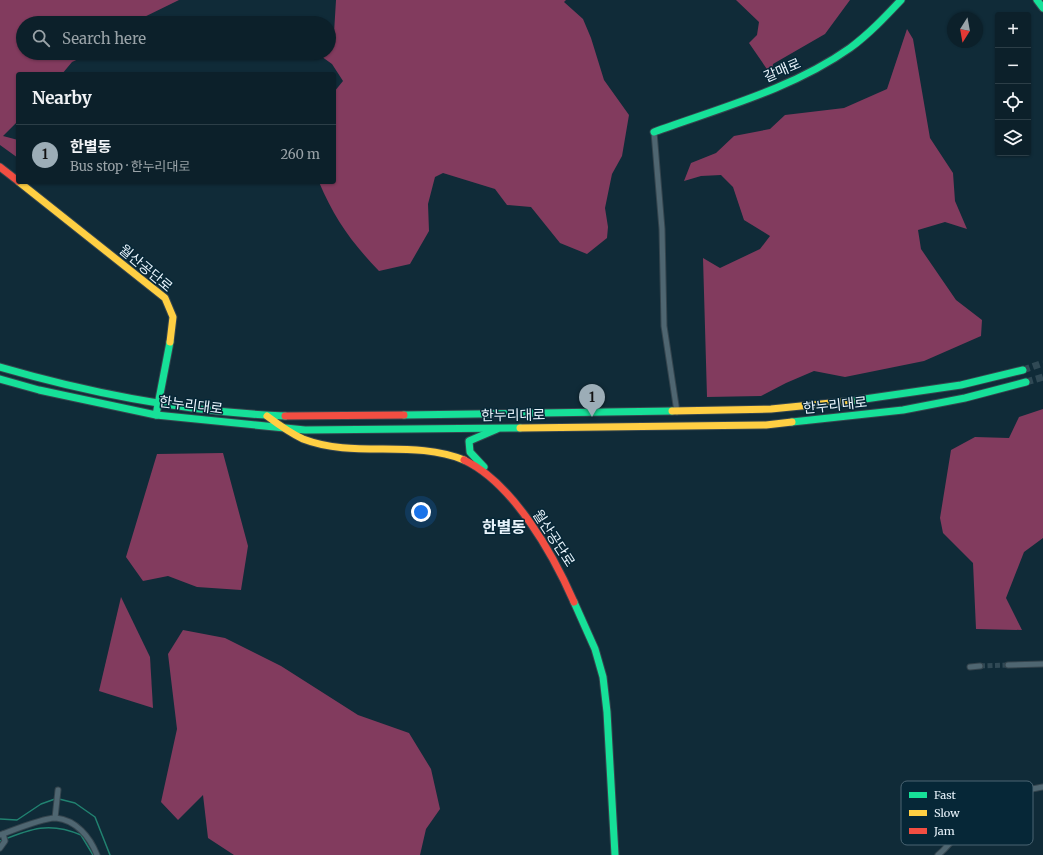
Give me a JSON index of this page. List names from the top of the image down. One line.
{"streets":{"street":["갈매로","월산공단로","한누리대로"]},"crossings":[["월산공단로","한누리대로"]],"districts":["한별동"],"legend":["Fast","Slow","Jam"],"north":"bottom","page":{"map_buttons":["+","−"],"search":"Search here","heading":"Nearby","list":[{"mark":"1","name":"한별동","note":"Bus stop · 한누리대로","value":"260 m"}],"pins":"1"}}
